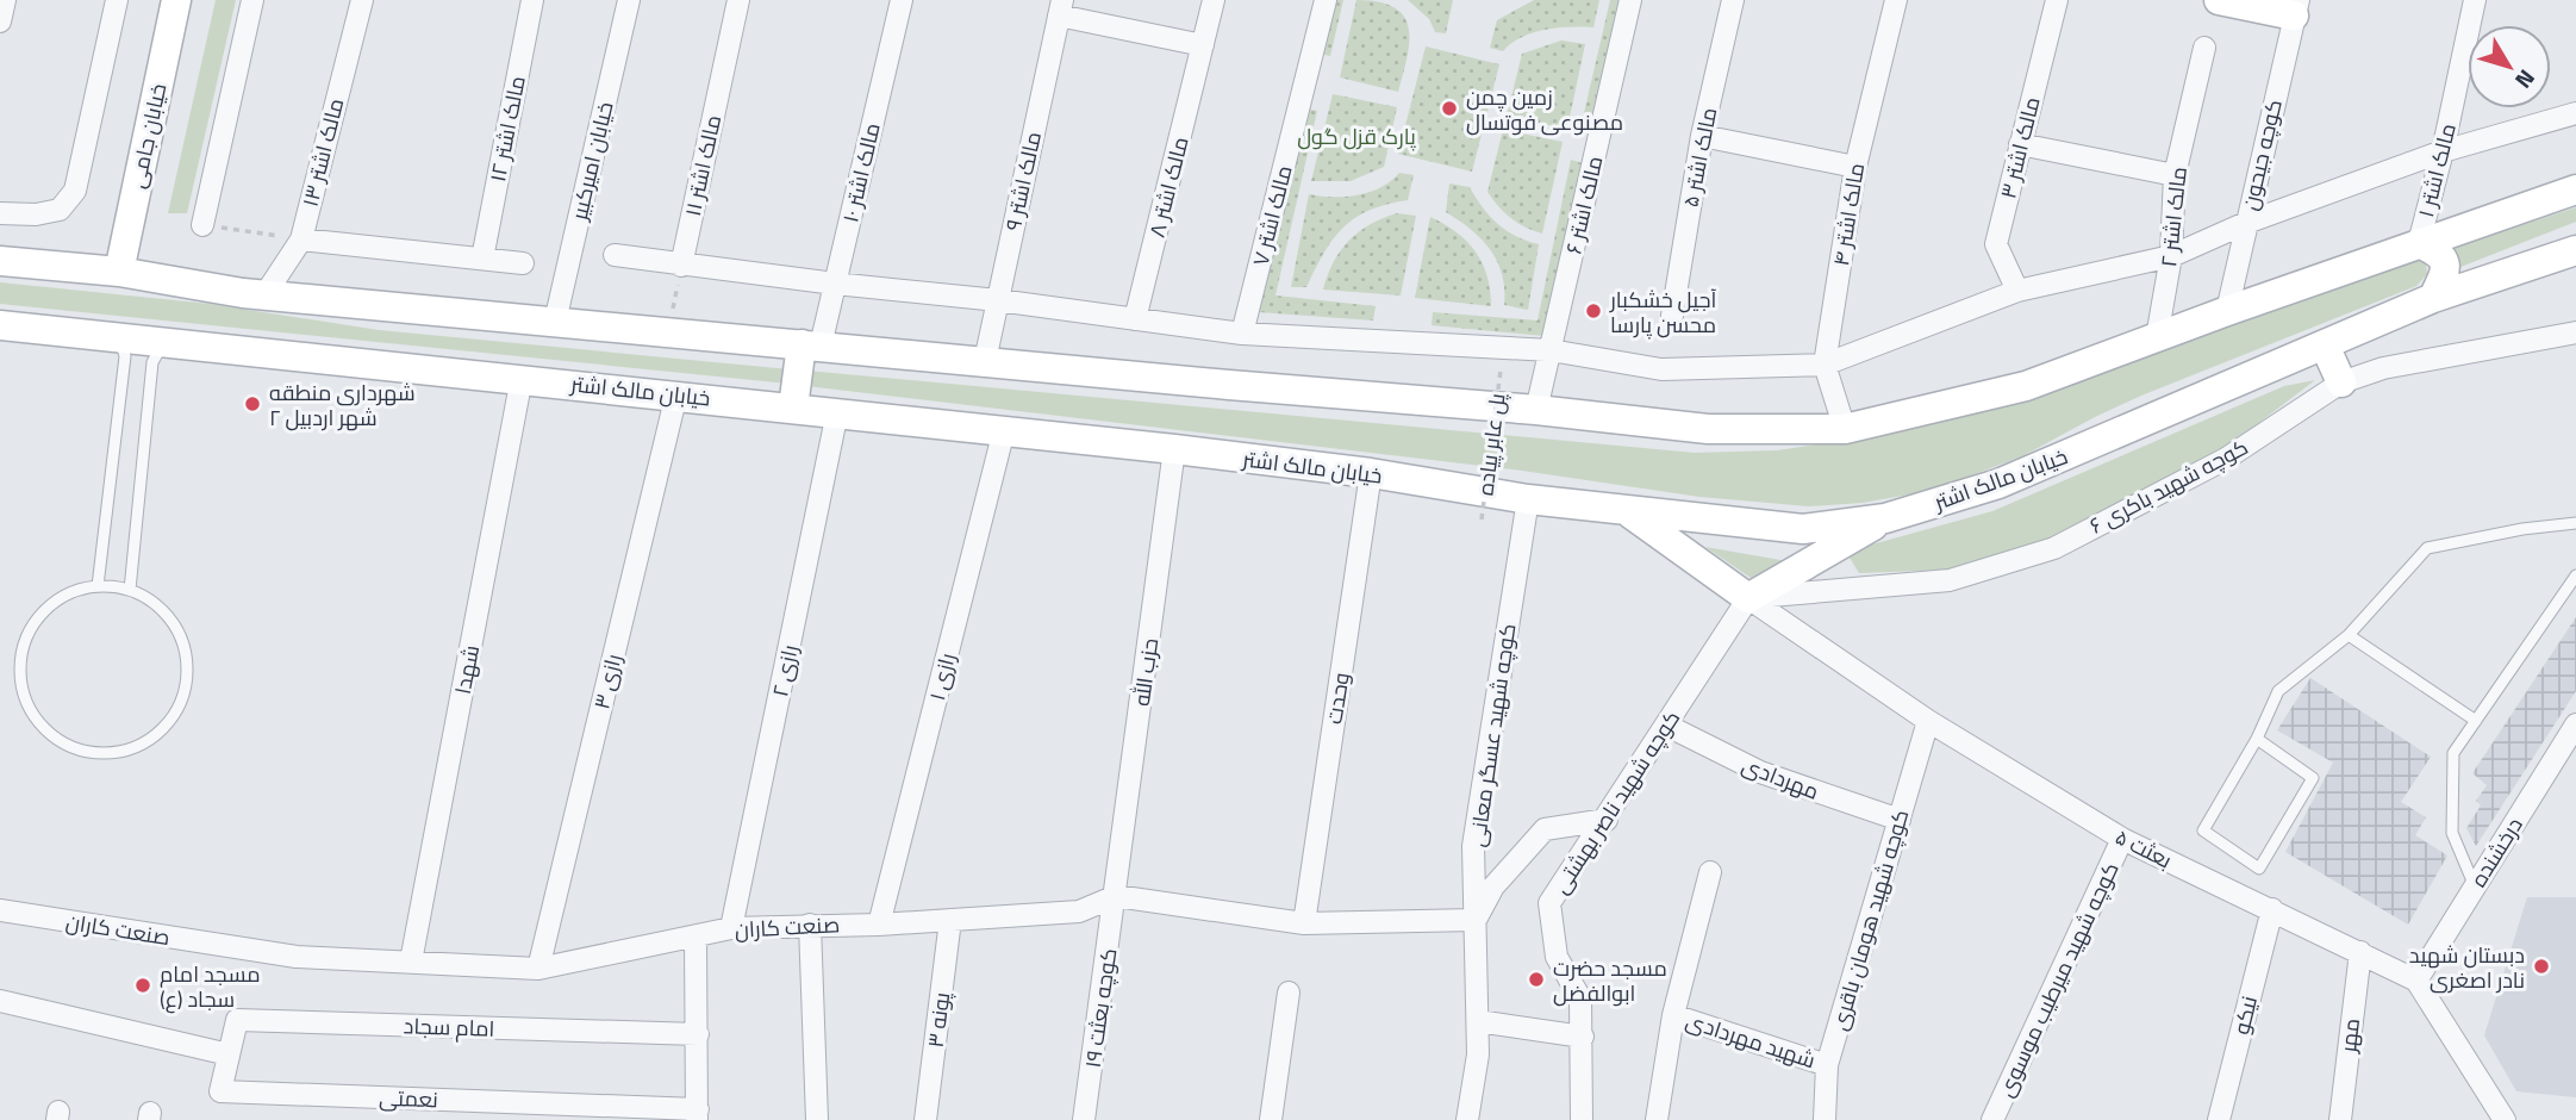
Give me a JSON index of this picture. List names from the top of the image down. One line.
{"streets":{"main road":["خیابان جامی","خیابان مالک اشتر"],"street":["مالک اشتر ۱۲","مالک اشتر ۳","مالک اشتر ۱۳","کوچه جیحون","مالک اشتر ۵","خیابان امیرکبیر","مالک اشتر ۱۱","مالک اشتر ۱","مالک اشتر ۱۰","مالک اشتر ۹","مالک اشتر ۸","مالک اشتر ۶","مالک اشتر ۴","مالک اشتر ۷","مالک اشتر ۲","کوچه شهید باکری ۶","شهدا","رازی ۲","حزب الله","رازی ۱","رازی ۳","وحدت","کوچه شهید عسگر معانی","مهردادی","کوچه شهید ناصر بهشتی","بعثت ۵","درخشنده","کوچه شهید هومان باقری","صنعت کاران","کوچه شهید میرطیب موسوی","کوچه بعثت ۱۹","نیکو","پونه ۳","امام سجاد","مهر","شهید مهردادی","نعمتی"],"path":["پل عابر پیاده"]},"crossings":[["خیابان مالک اشتر","شهدا"],["خیابان مالک اشتر","رازی ۲"],["خیابان مالک اشتر","حزب الله"],["خیابان مالک اشتر","رازی ۱"],["خیابان مالک اشتر","رازی ۳"],["خیابان مالک اشتر","وحدت"],["خیابان مالک اشتر","کوچه شهید عسگر معانی"],["کوچه شهید باکری ۶","کوچه شهید ناصر بهشتی"],["کوچه شهید باکری ۶","بعثت ۵"],["شهدا","صنعت کاران"],["رازی ۲","صنعت کاران"],["حزب الله","صنعت کاران"],["حزب الله","کوچه بعثت ۱۹"],["رازی ۱","صنعت کاران"],["رازی ۳","صنعت کاران"],["مهردادی","کوچه شهید ناصر بهشتی"],["مهردادی","کوچه شهید هومان باقری"],["کوچه شهید ناصر بهشتی","بعثت ۵"],["بعثت ۵","درخشنده"],["بعثت ۵","کوچه شهید هومان باقری"],["بعثت ۵","کوچه شهید میرطیب موسوی"],["بعثت ۵","نیکو"],["بعثت ۵","مهر"],["کوچه شهید هومان باقری","شهید مهردادی"],["صنعت کاران","کوچه بعثت ۱۹"],["صنعت کاران","پونه ۳"],["امام سجاد","نعمتی"]],"parks":["پارک قزل گول"],"places":["زمین چمن مصنوعی فوتسال","آجیل خشکبار محسن پارسا","شهرداری منطقه ۲ شهر اردبیل","دبستان شهید نادر اصغری","مسجد حضرت ابوالفضل","مسجد امام سجاد (ع)"],"north":"bottom right"}
